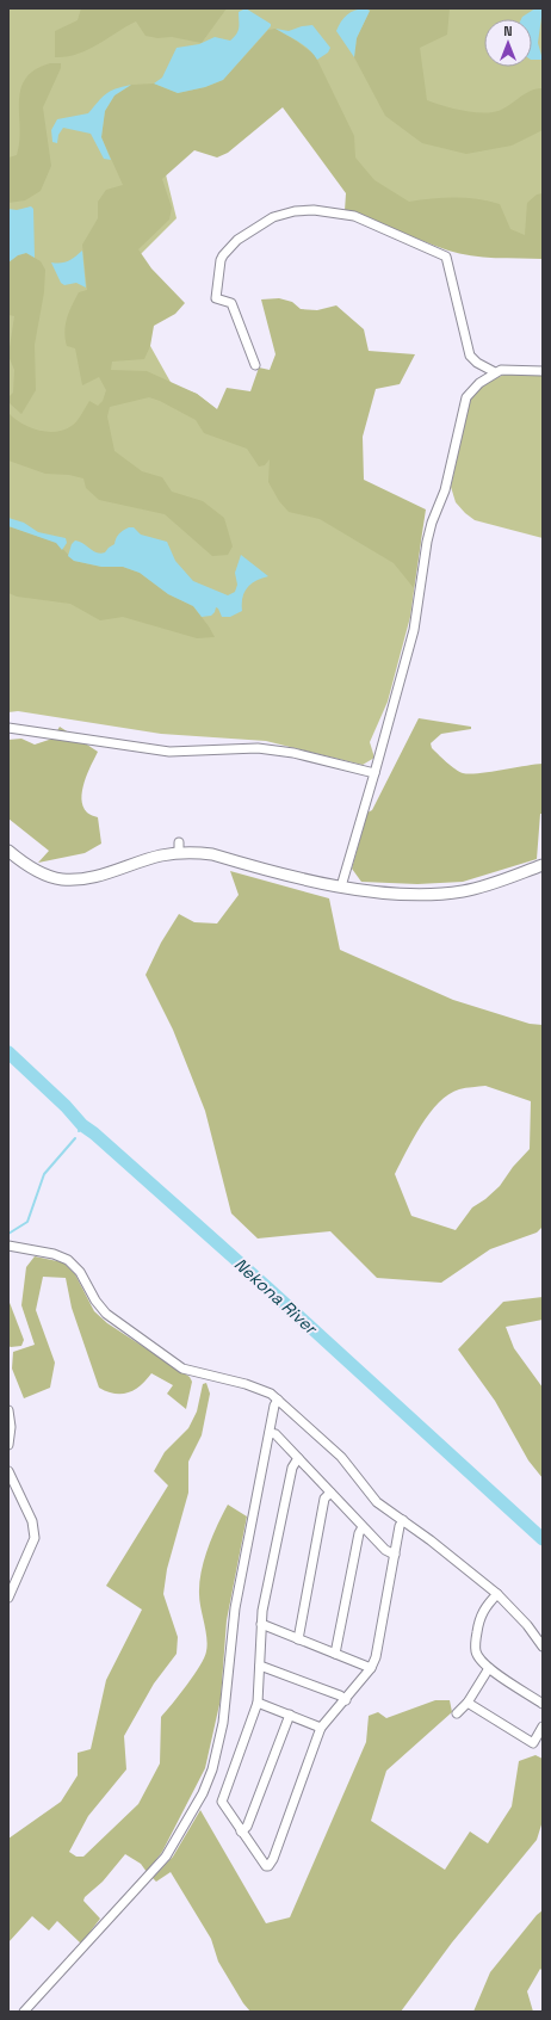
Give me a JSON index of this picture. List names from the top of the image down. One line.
{"water":["Nekona River"],"north":"top"}
